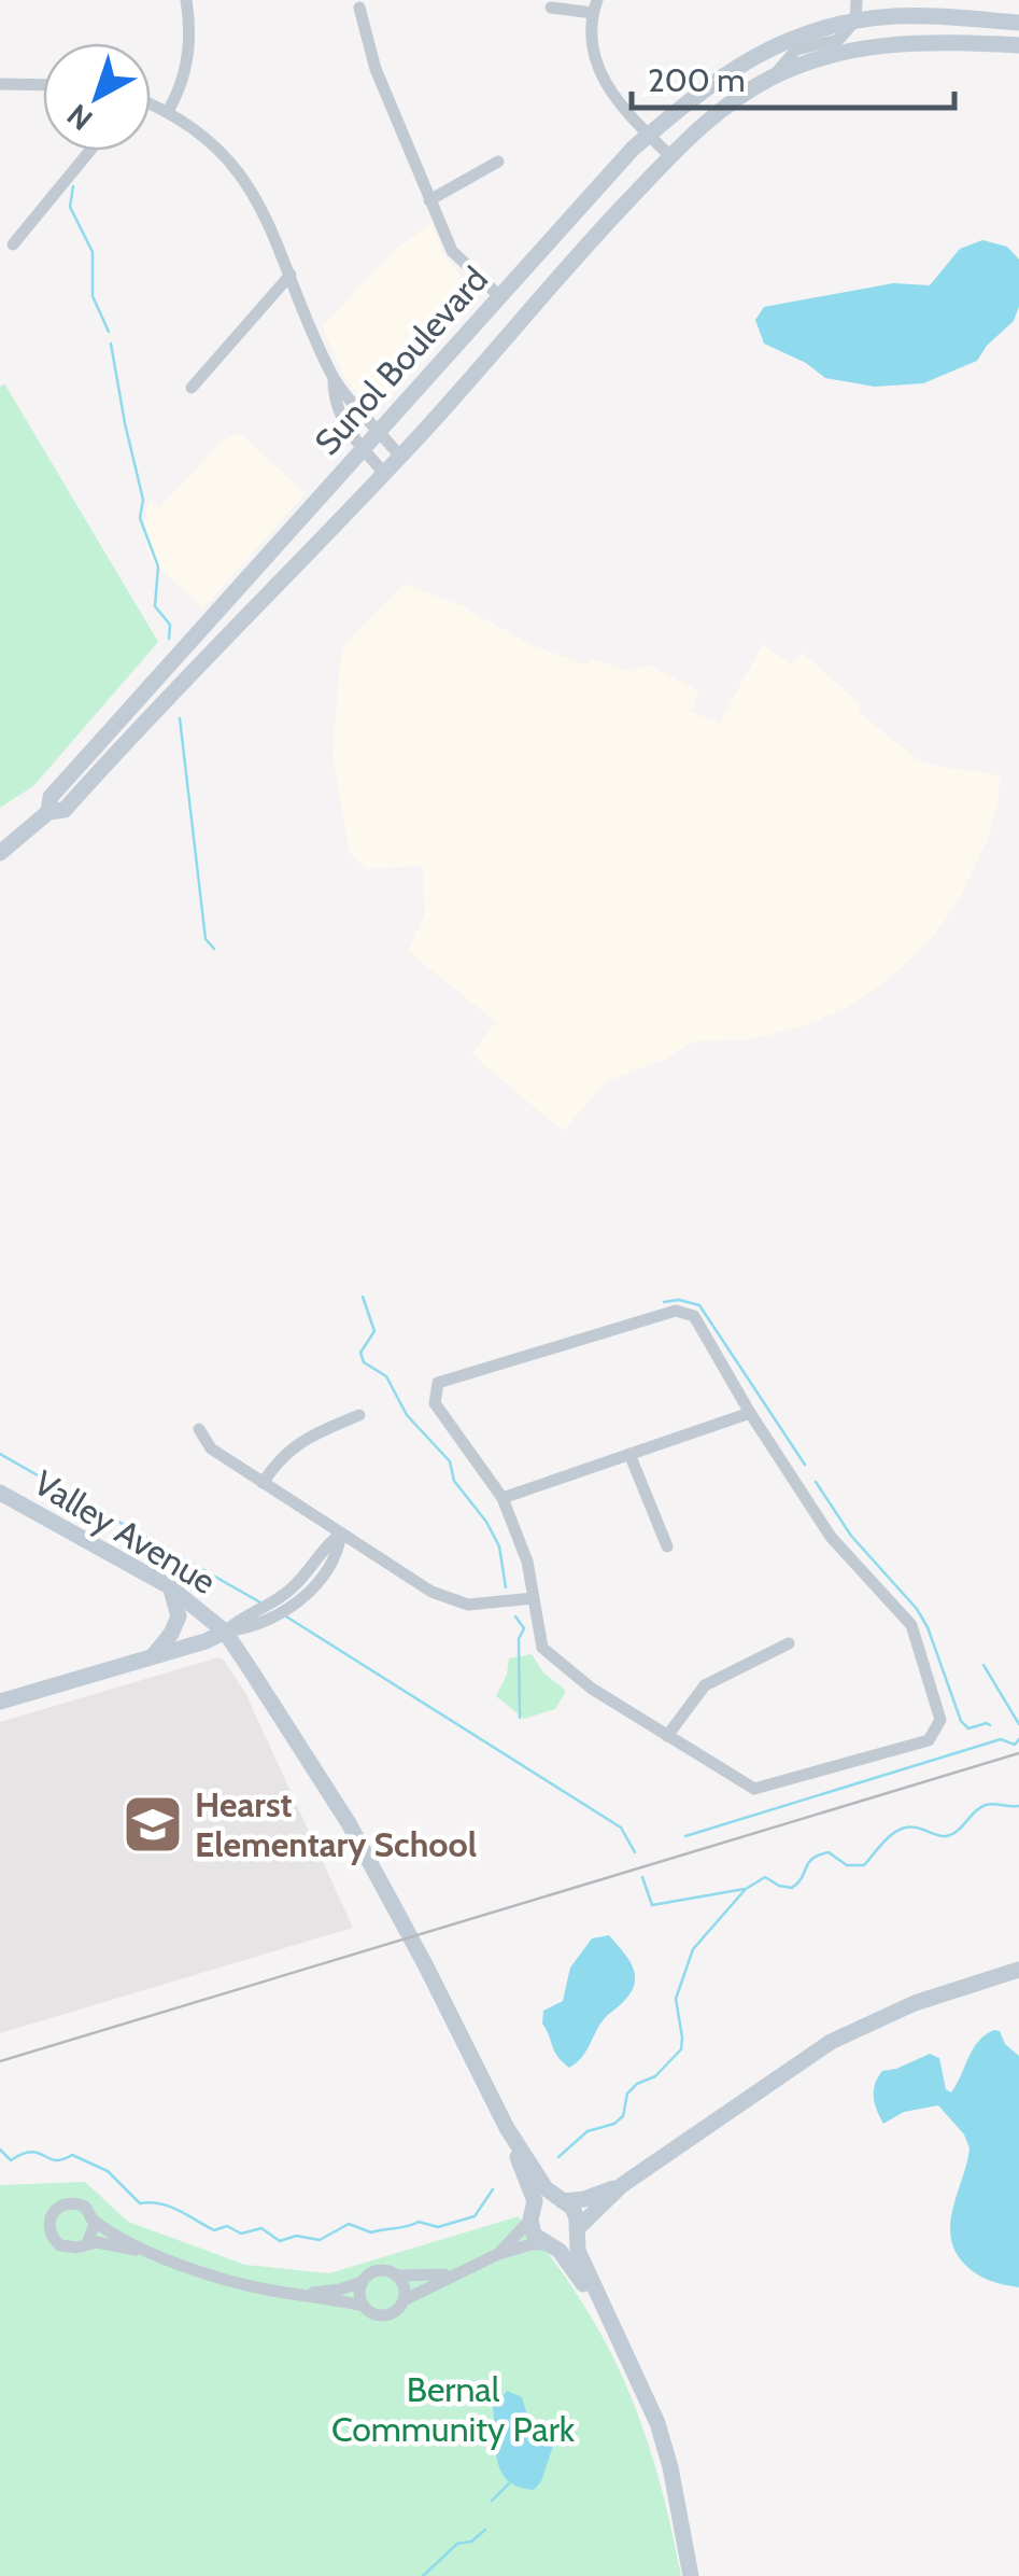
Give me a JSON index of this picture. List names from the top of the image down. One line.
{"streets":{"main road":["Sunol Boulevard","Valley Avenue"]},"parks":["Bernal Community Park"],"places":{"school or university":["Hearst Elementary School"]},"scale_bar":"200 m","north":"bottom left"}
